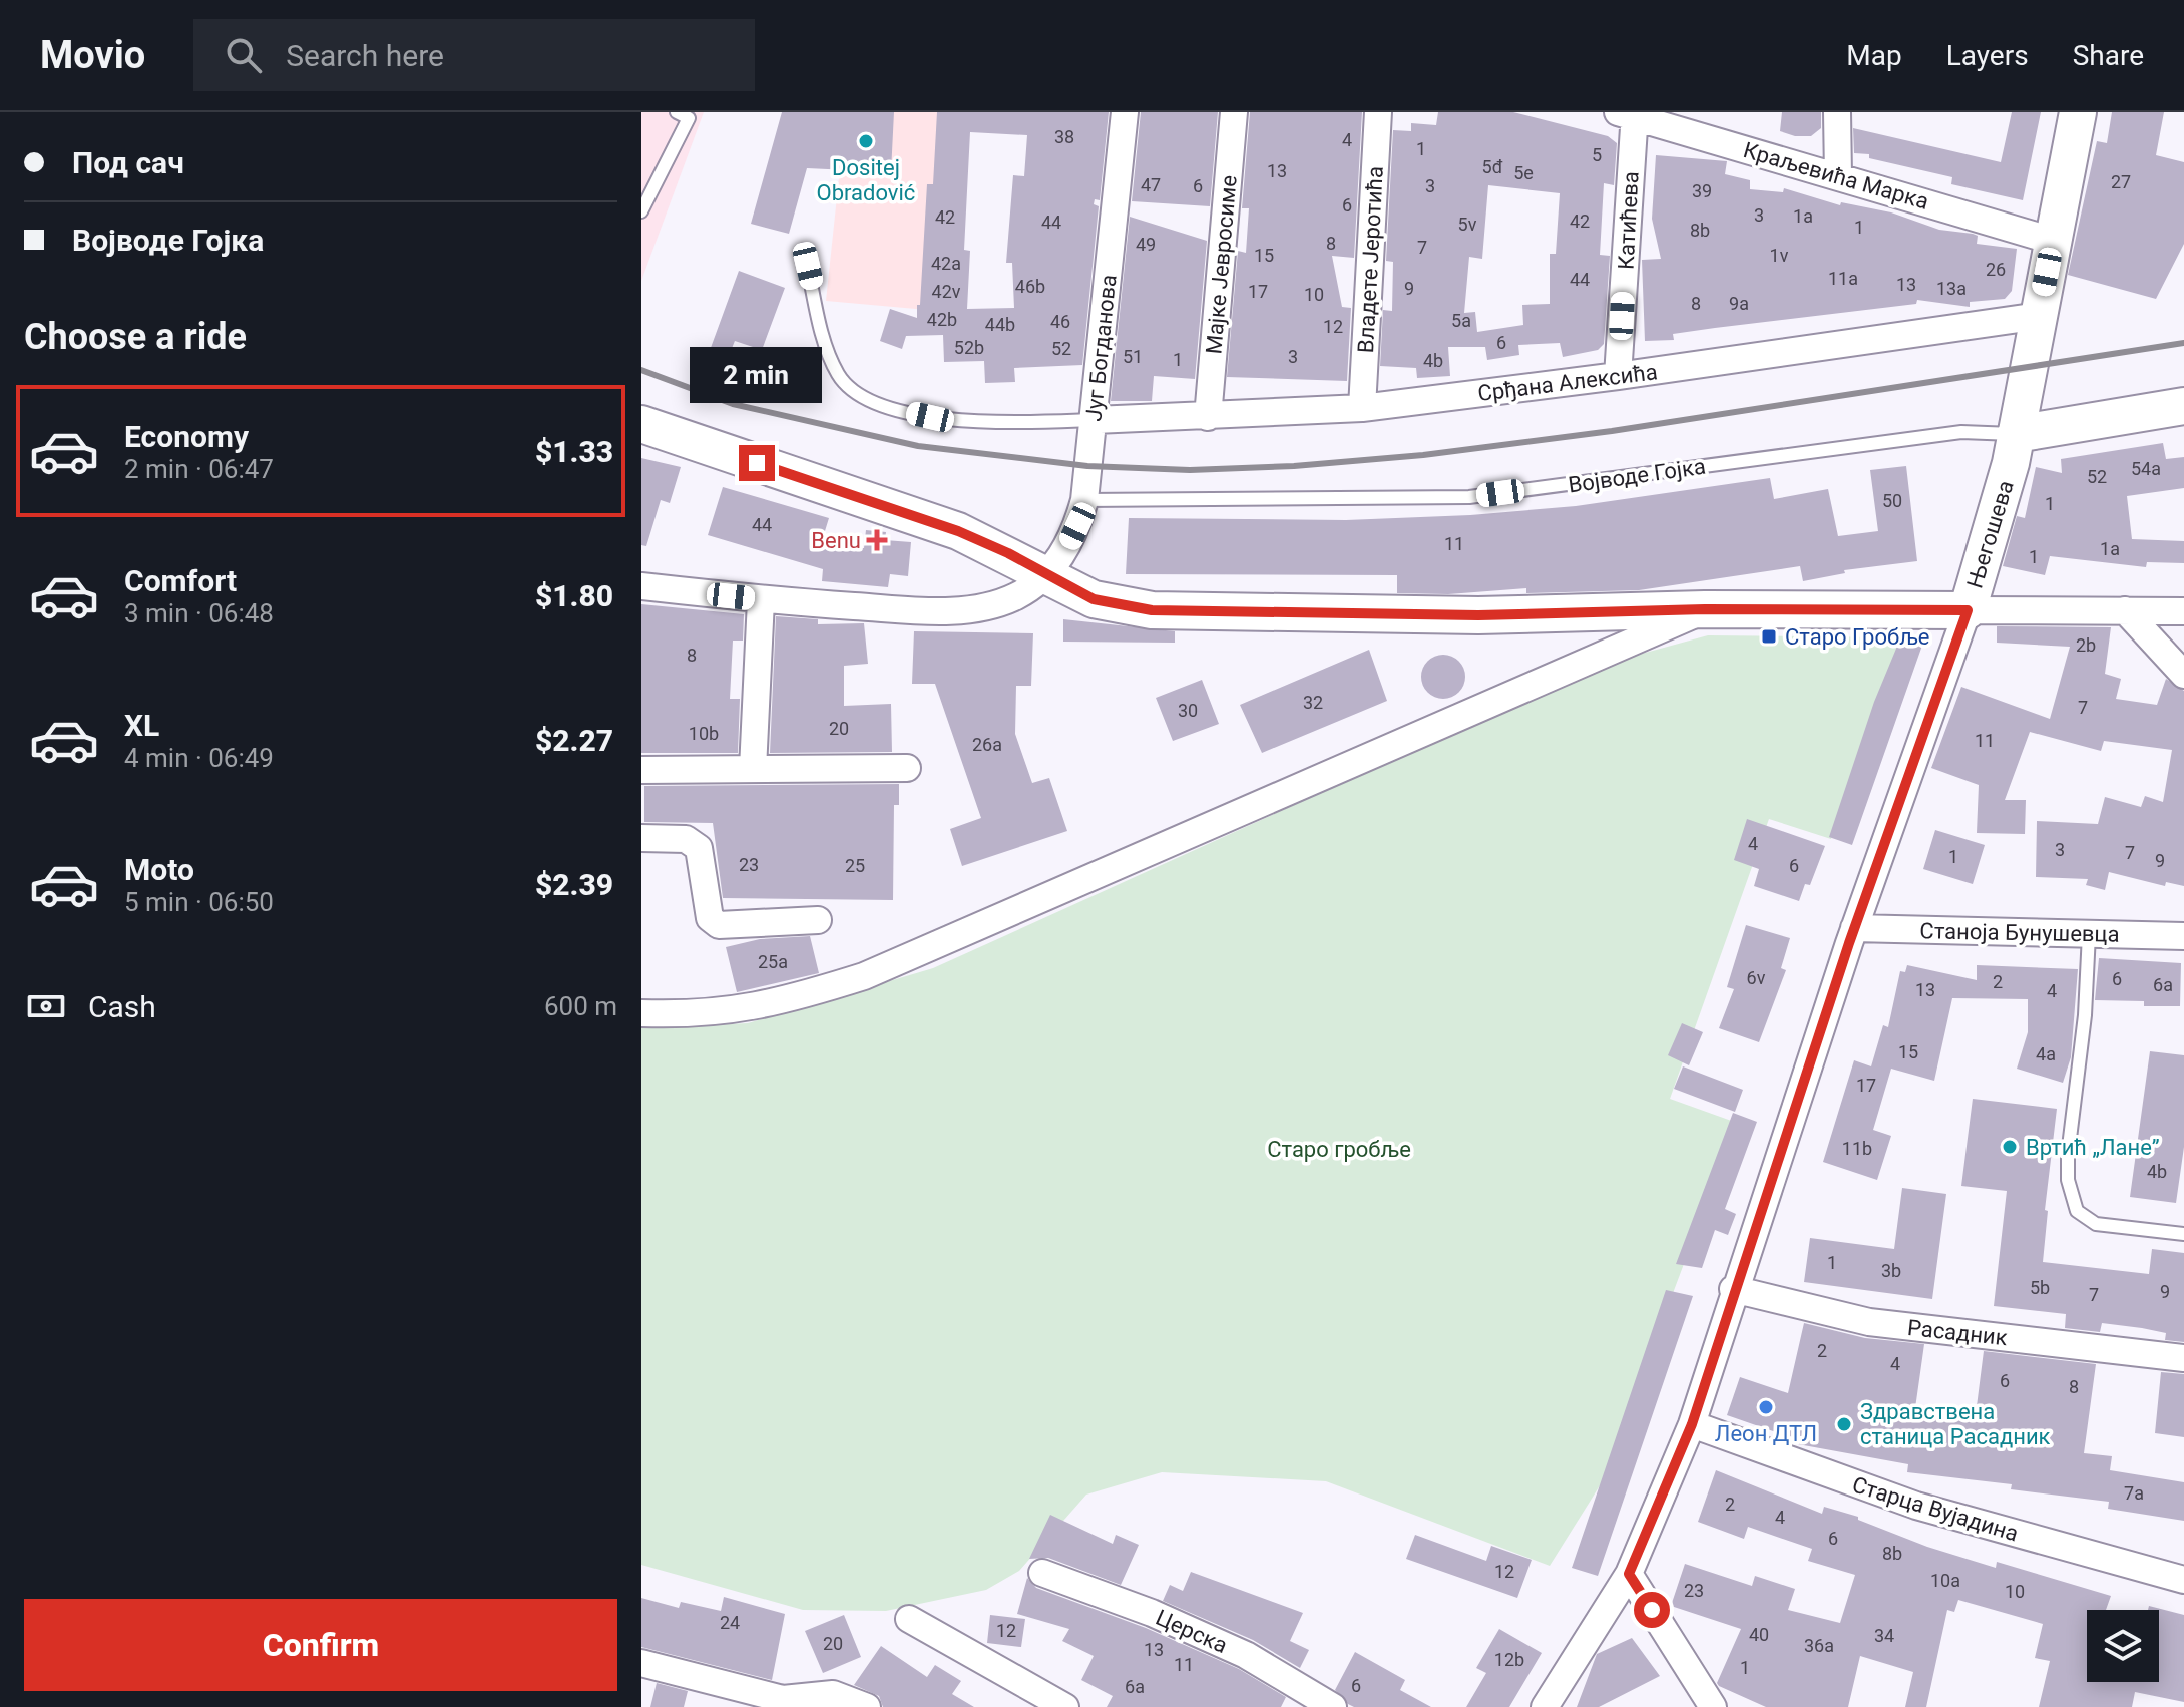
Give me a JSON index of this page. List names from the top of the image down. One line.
{"streets":{"street":["Краљевића Марка","Катићева","Владете Јеротића","Мајке Јевросиме","Југ Богданова","Срђана Алексића","Војводе Гојка","Његошева","Станоја Бунушевца","Расадник","Старца Вујадина","Церска"]},"crossings":[["Краљевића Марка","Катићева"],["Краљевића Марка","Његошева"],["Катићева","Срђана Алексића"],["Владете Јеротића","Срђана Алексића"],["Мајке Јевросиме","Срђана Алексића"],["Југ Богданова","Срђана Алексића"],["Југ Богданова","Војводе Гојка"],["Срђана Алексића","Његошева"],["Војводе Гојка","Његошева"],["Његошева","Станоја Бунушевца"],["Његошева","Расадник"],["Његошева","Старца Вујадина"]],"parks":["Старо гробље"],"places":{"other":["Dositej Obradović","Вртић „Лане”","Леон ДТЛ","Здравствена станица Расадник"],"health":["Benu"],"transit":["Старо Гробље"]},"house_numbers":["38","4","1","5","5đ","13","5e","27","47","6","3","39","6","3","1a","42","42","44","5v","1","8b","8","49","7","15","1v","42a","26","11a","44","13","46b","9","13a","42v","17","10","8","9a","42b","5a","46","44b","12","6","52b","52","51","3","1","4b","54a","52","50","1","44","11","1a","1","2b","8","32","7","30","20","10b","11","26a","4","3","7","1","9","23","25","6","25a","6v","6","2","6a","13","4","15","4a","17","11b","4b","1","3b","5b","9","7","2","4","6","8","7a","2","4","6","8b","12","10a","23","10","24","12","40","34","20","36a","13","12b","11","1","6","6a"],"page":{"header":"Movio","search":"Search here","nav":["Map","Layers","Share"],"banner":["Под сач","Војводе Гојка"],"heading":"Choose a ride","bubble":"2 min","list":[{"name":"Economy","note":"2 min · 06:47","value":"$1.33"},{"name":"Comfort","note":"3 min · 06:48","value":"$1.80"},{"name":"XL","note":"4 min · 06:49","value":"$2.27"},{"name":"Moto","note":"5 min · 06:50","value":"$2.39"}],"pay":["Cash","600 m"],"buttons":"Confirm"}}
